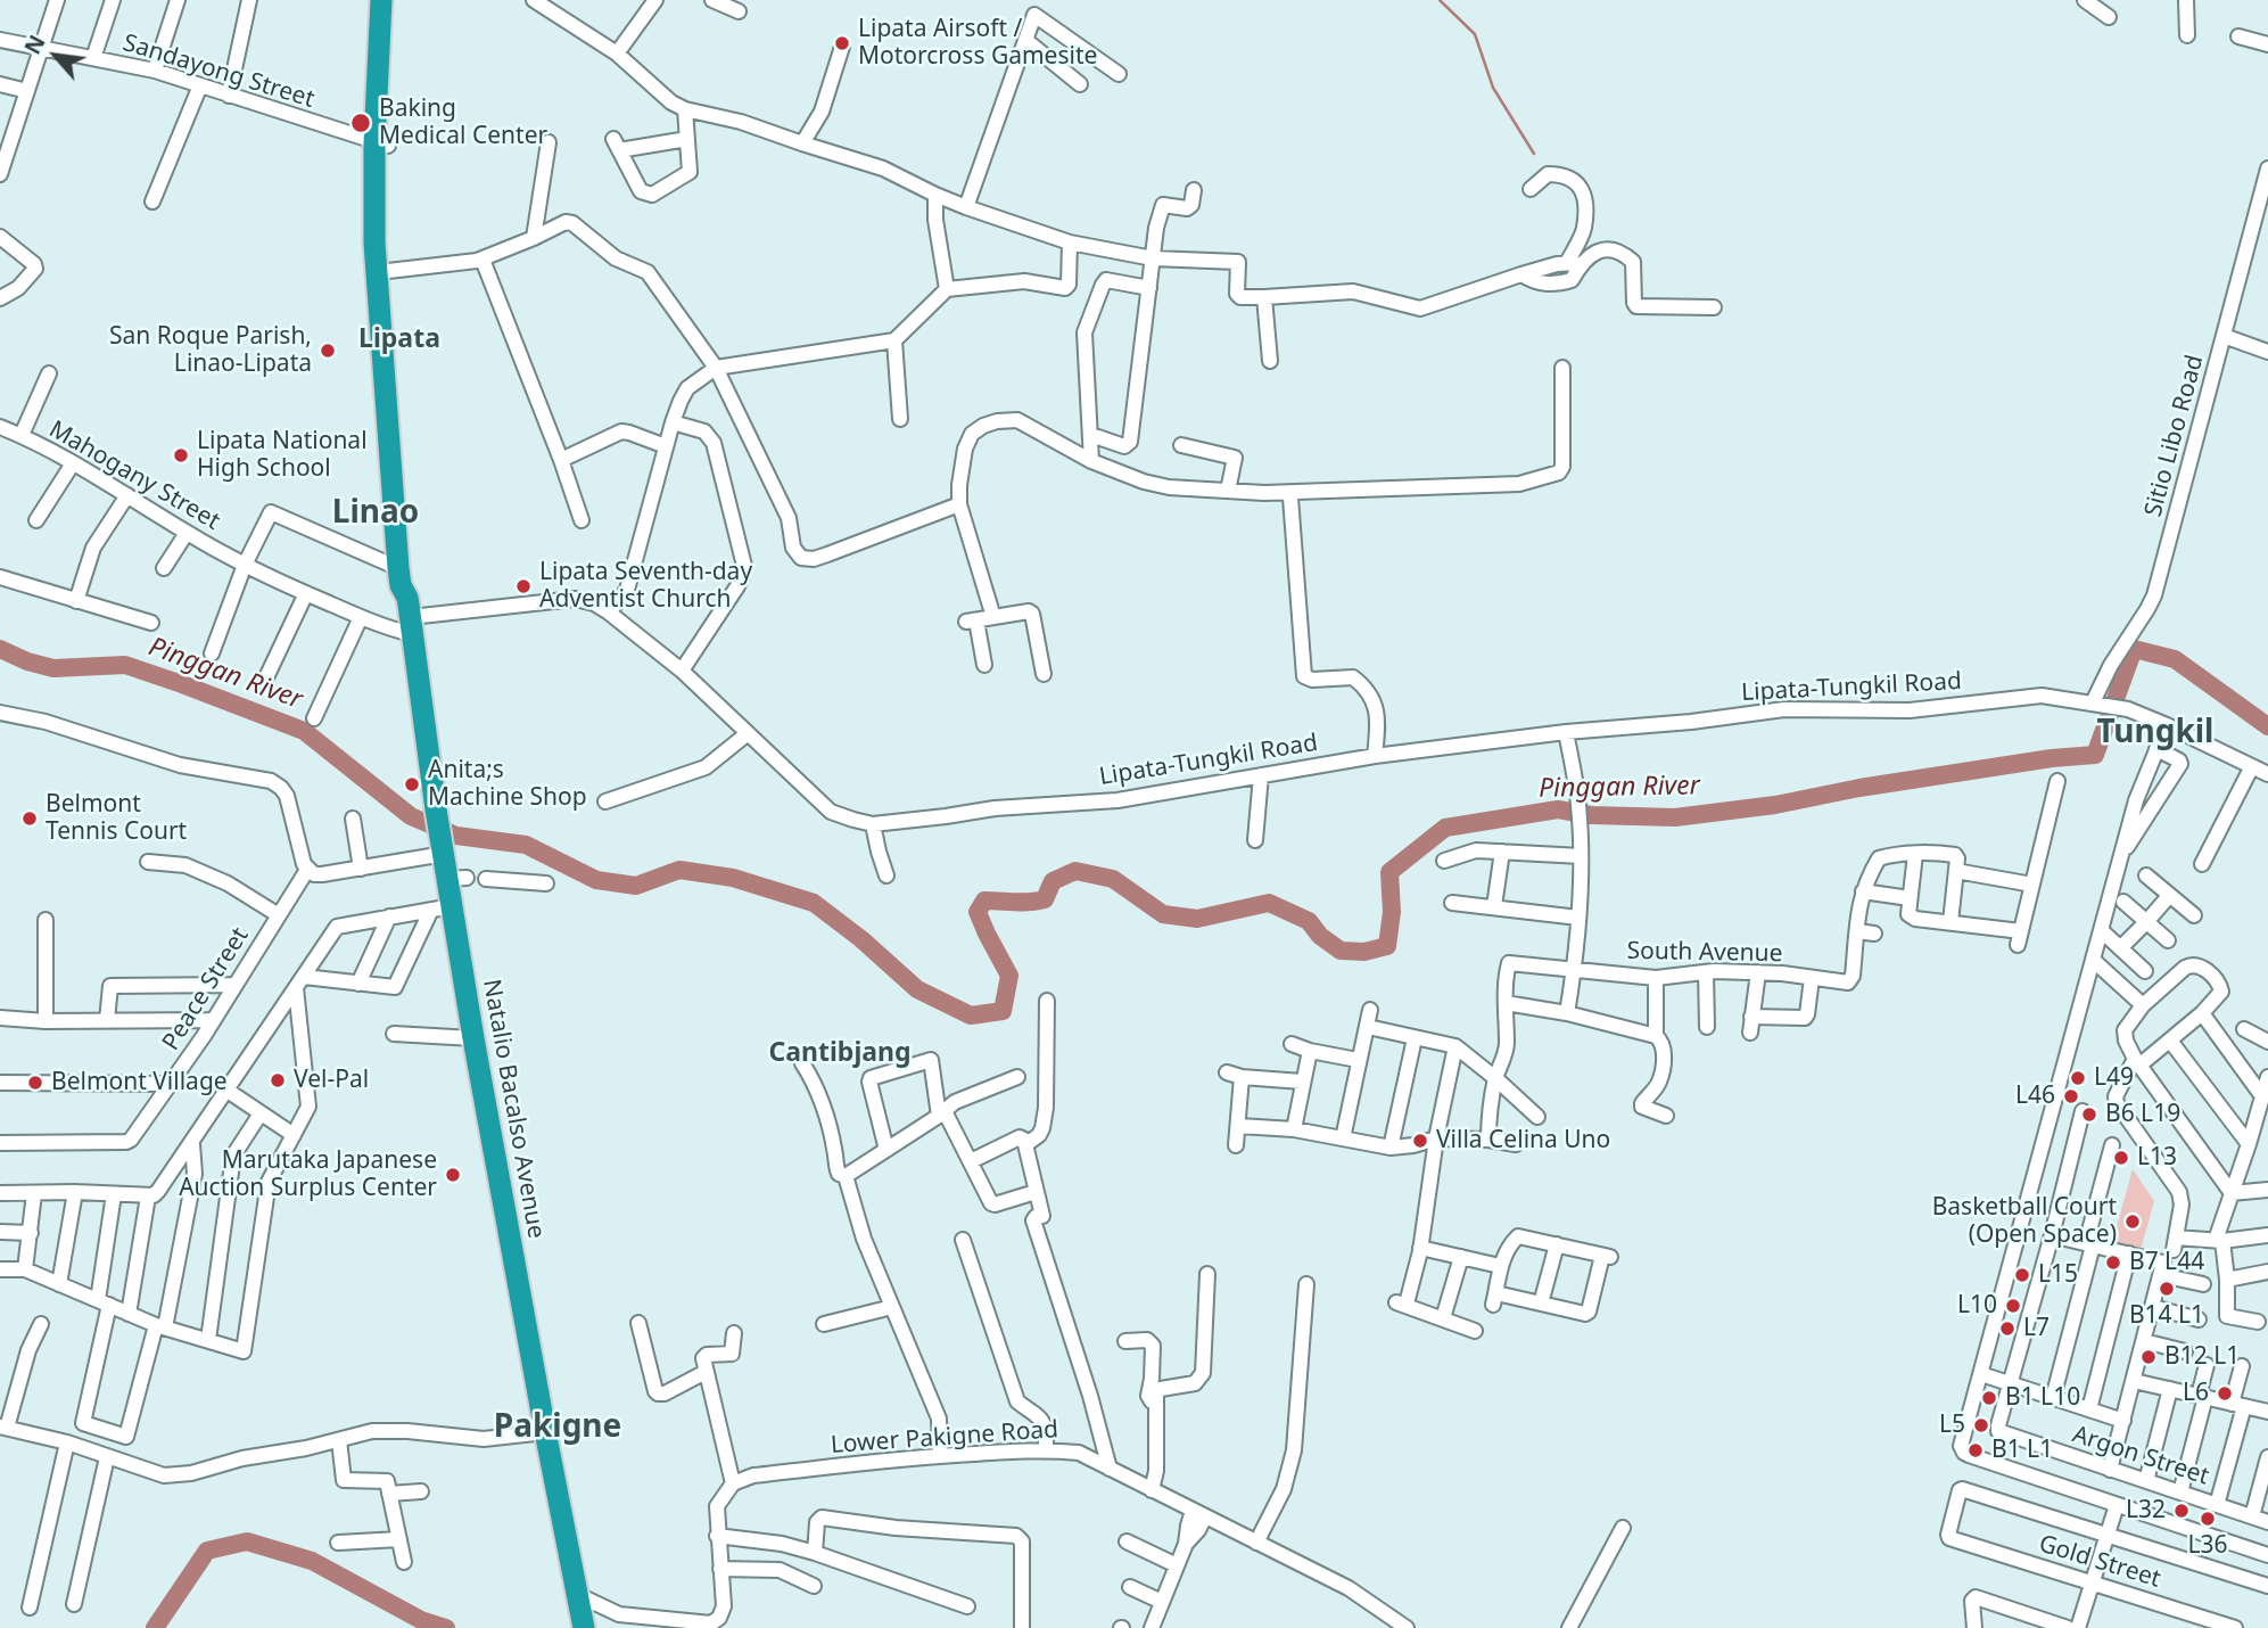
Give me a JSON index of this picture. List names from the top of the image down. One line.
{"streets":{"highway":["Natalio Bacalso Avenue"],"street":["Sandayong Street","Sitio Libo Road","Mahogany Street","Lipata-Tungkil Road","South Avenue","Peace Street","Lower Pakigne Road","Argon Street","Gold Street"]},"crossings":[["Sandayong Street","Natalio Bacalso Avenue"],["Sitio Libo Road","Lipata-Tungkil Road"],["Mahogany Street","Lipata-Tungkil Road"],["Mahogany Street","Natalio Bacalso Avenue"],["Lipata-Tungkil Road","Natalio Bacalso Avenue"]],"districts":["Lipata","Linao","Tungkil","Cantibjang","Pakigne"],"water":["Pinggan River"],"places":["Lipata Airsoft / Motorcross Gamesite","Baking Medical Center","San Roque Parish, Linao-Lipata","Lipata National High School","Lipata Seventh-day Adventist Church","Anita;s Machine Shop","Belmont Tennis Court","L49","Vel-Pal","Belmont Village","L46","B6 L19","Villa Celina Uno","L13","Marutaka Japanese Auction Surplus Center","Basketball Court (Open Space)","B7 L44","L15","B14 L1","L10","L7","B12 L1","L6","B1 L10","L5","B1 L1","L32","L36"],"north":"top left"}
